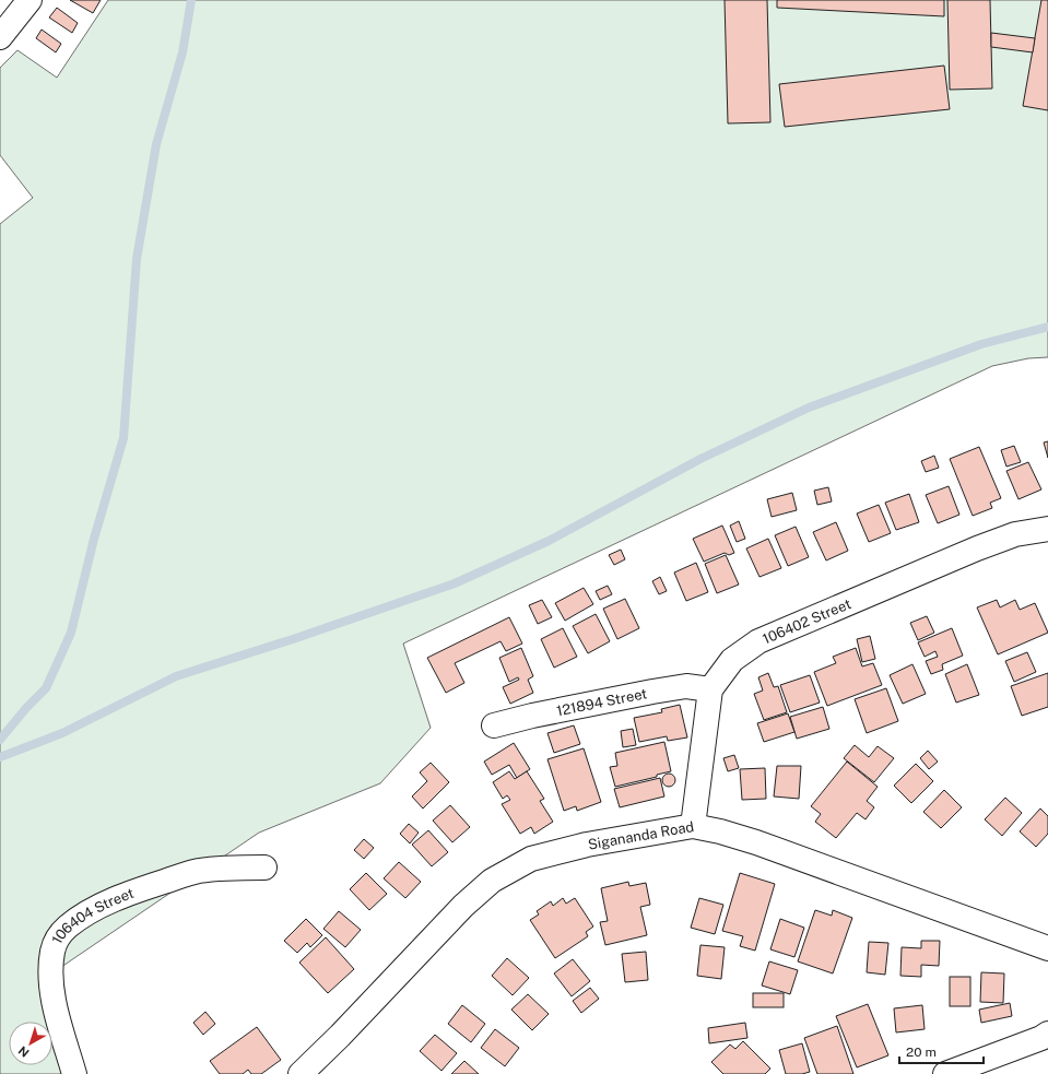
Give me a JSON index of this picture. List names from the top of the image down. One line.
{"streets":{"street":["106402 Street","121894 Street","Sigananda Road","106404 Street"]},"crossings":[["106402 Street","121894 Street"]],"scale_bar":"20 m","north":"bottom left"}
